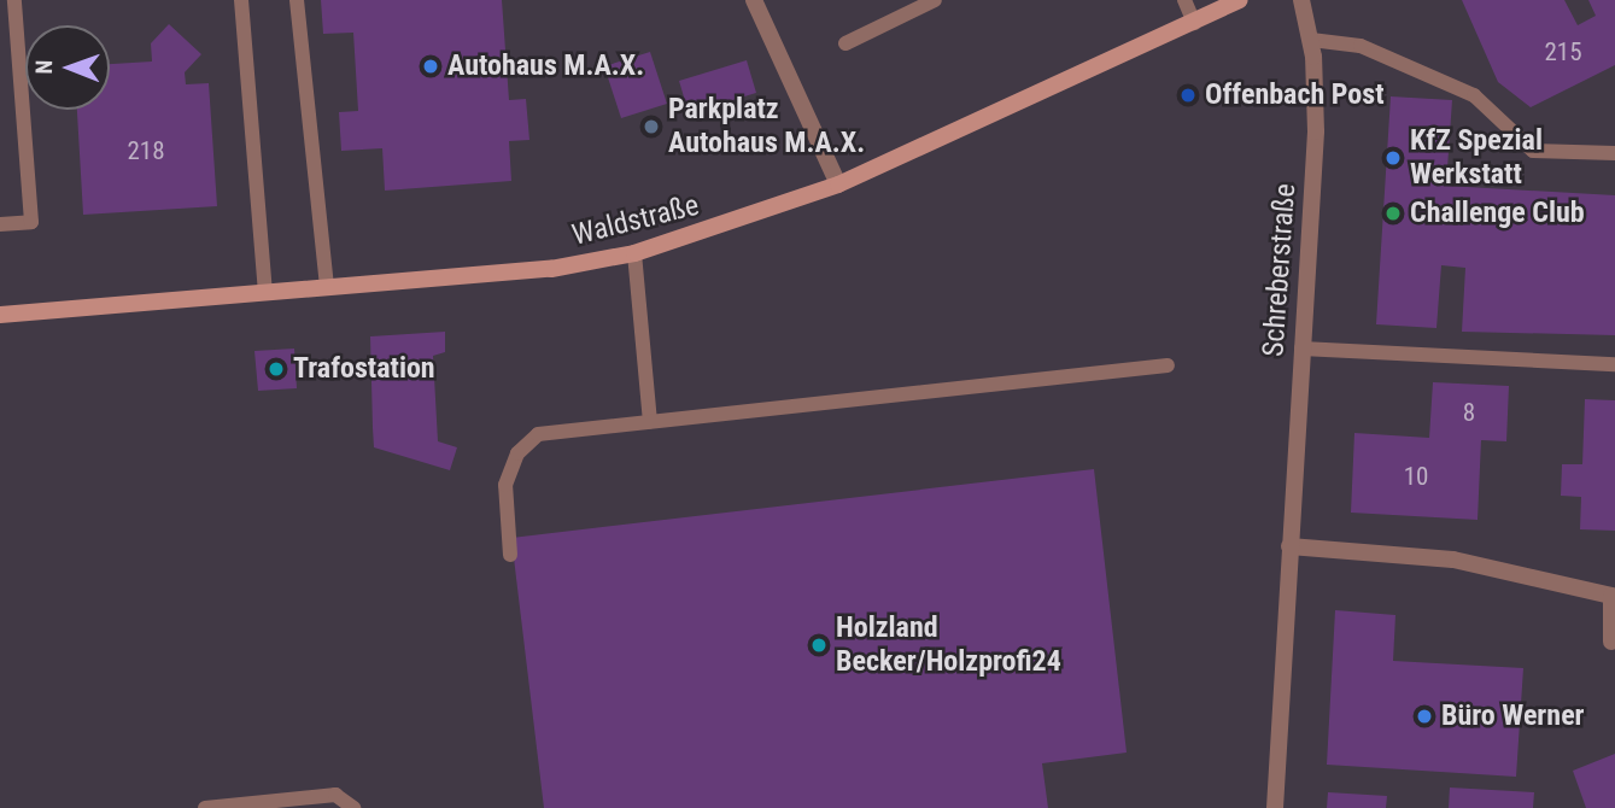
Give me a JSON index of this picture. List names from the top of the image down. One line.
{"streets":{"main road":["Waldstraße"],"street":["Schreberstraße"]},"places":["Autohaus M.A.X.","Offenbach Post","Parkplatz Autohaus M.A.X.","KfZ Spezial Werkstatt","Challenge Club","Trafostation","Holzland Becker/Holzprofi24","Büro Werner"],"house_numbers":["215","218","8","10"],"north":"left"}
